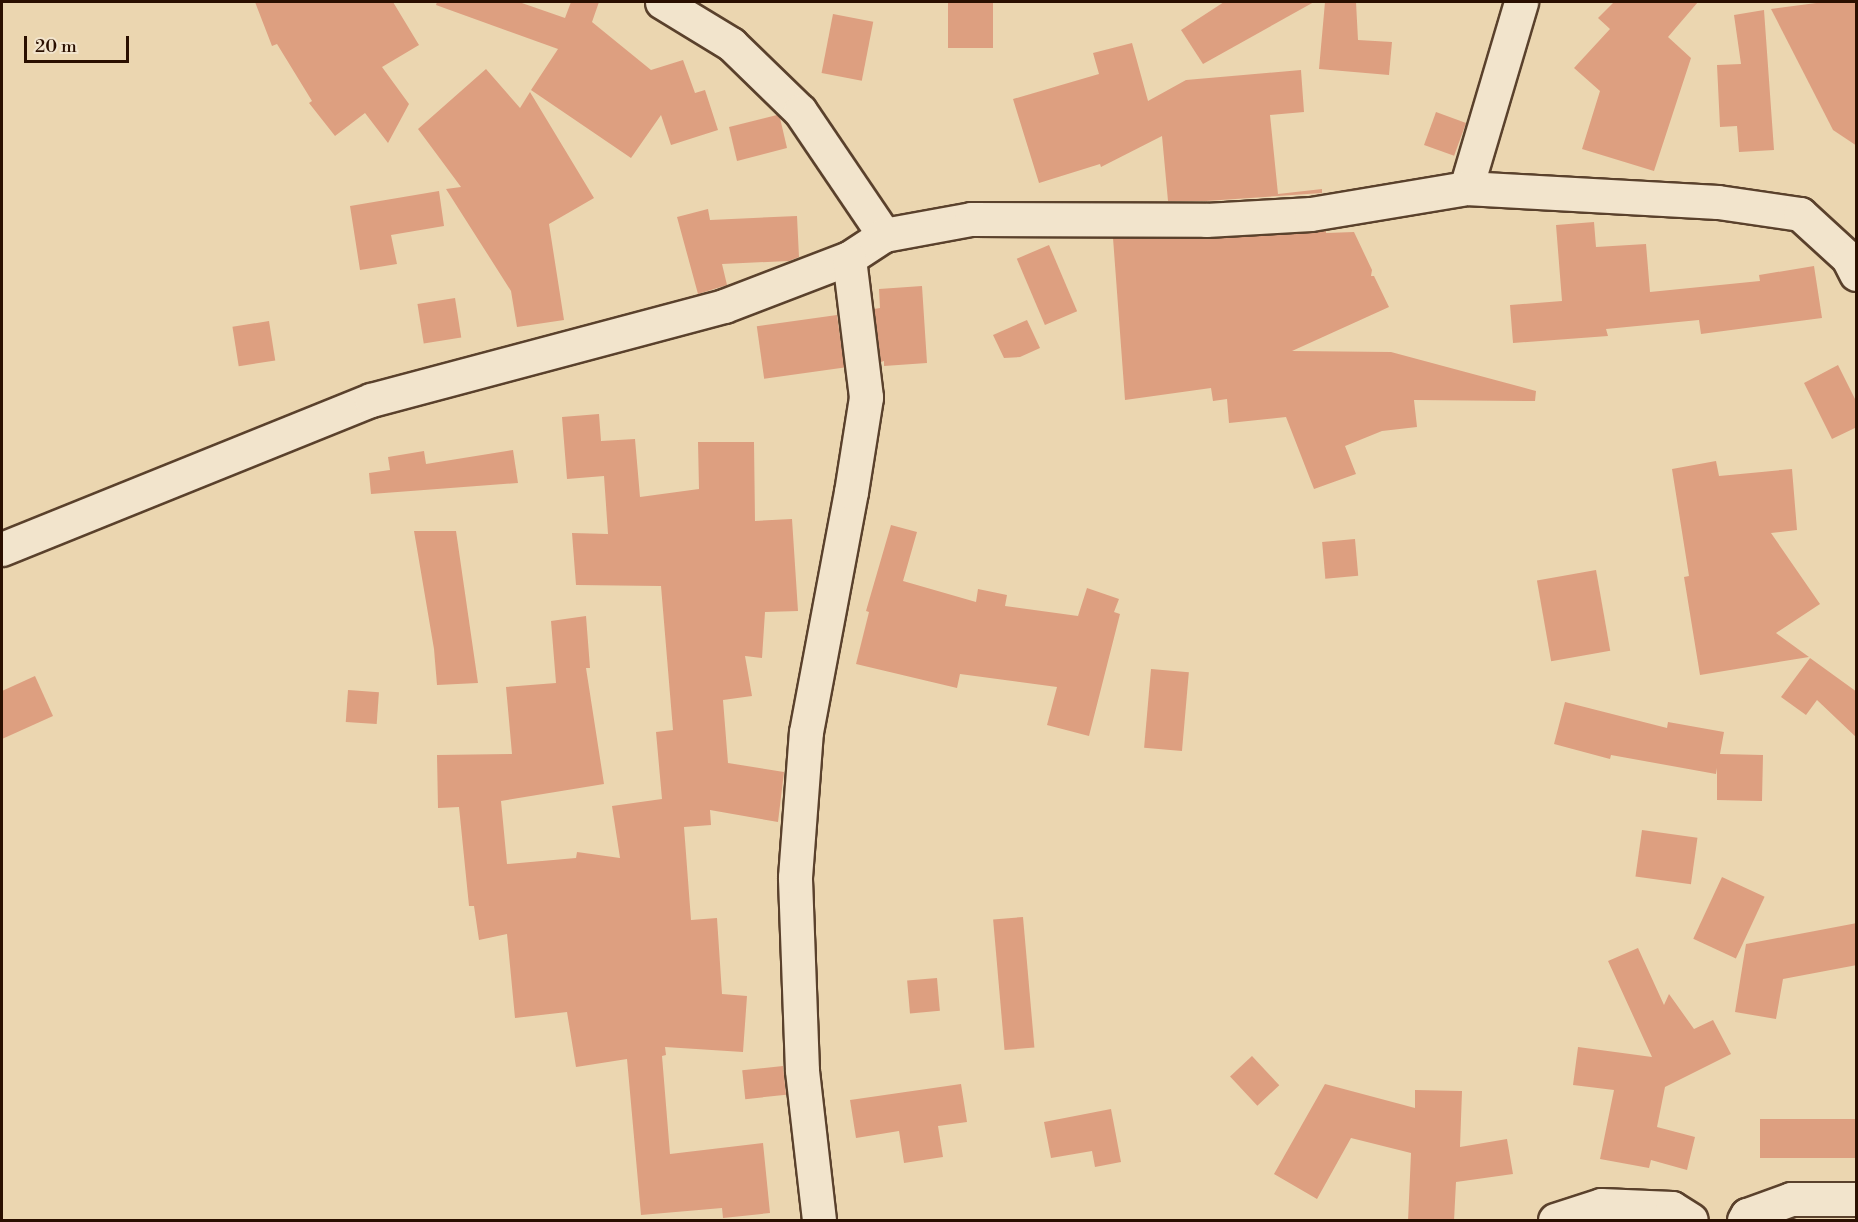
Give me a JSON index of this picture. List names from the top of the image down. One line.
{"scale_bar":"20 m"}
